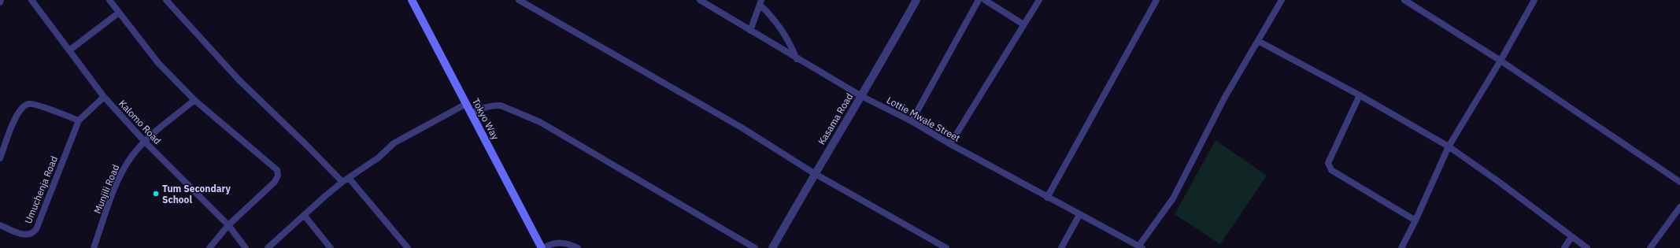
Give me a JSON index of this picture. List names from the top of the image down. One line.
{"streets":{"main road":["Tokyo Way"],"street":["Kasama Road","Lottie Mwale Street","Kalomo Road","Munjili Road","Umuchenja Road"]},"crossings":[["Kasama Road","Lottie Mwale Street"],["Kalomo Road","Munjili Road"]],"places":["Tum Secondary School"]}
